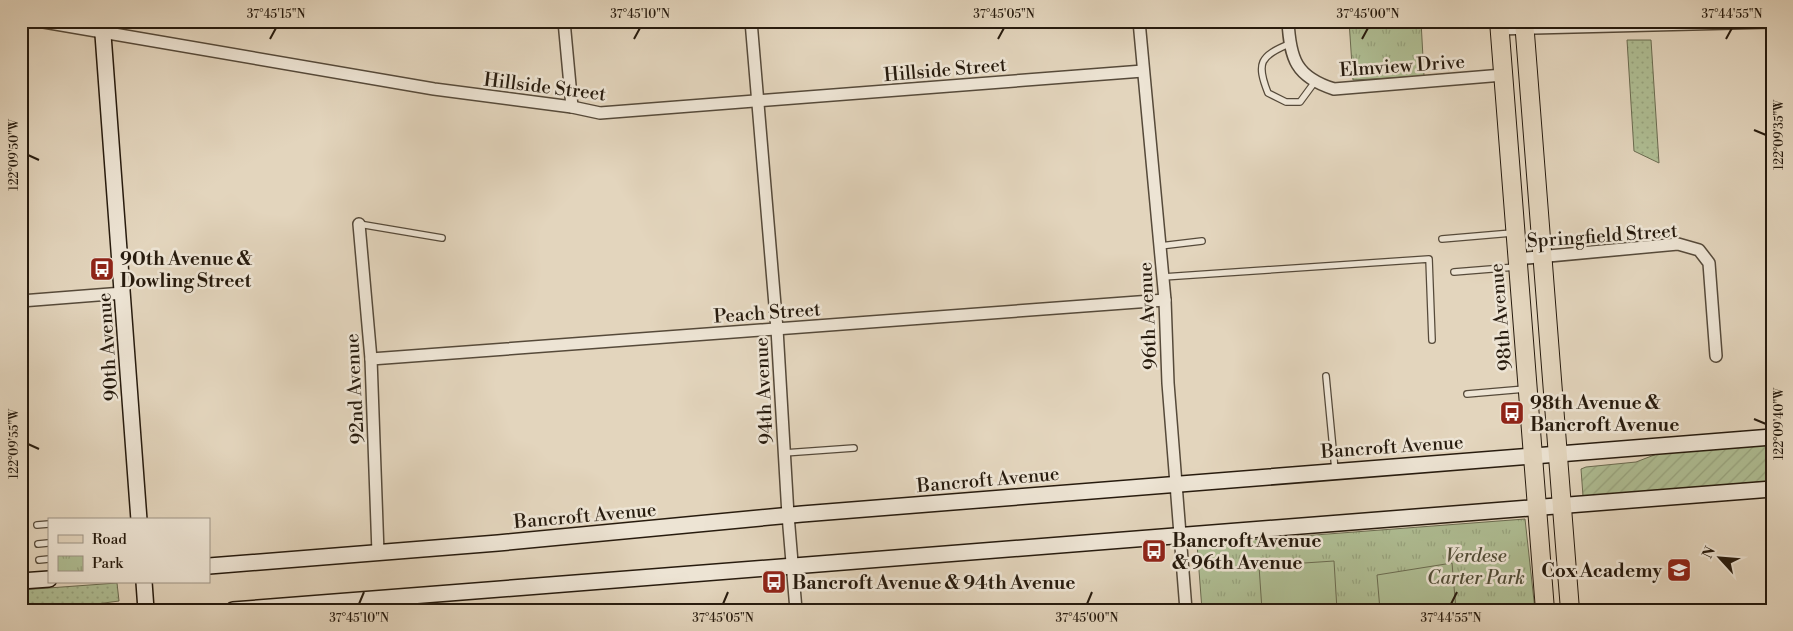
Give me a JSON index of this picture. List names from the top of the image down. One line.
{"streets":{"main road":["98th Avenue","90th Avenue","Bancroft Avenue"],"street":["Elmview Drive","Hillside Street","Springfield Street","Peach Street","96th Avenue","92nd Avenue","94th Avenue"]},"crossings":[["Elmview Drive","98th Avenue"],["Hillside Street","96th Avenue"],["Hillside Street","90th Avenue"],["Hillside Street","94th Avenue"],["Springfield Street","98th Avenue"],["Peach Street","96th Avenue"],["Peach Street","92nd Avenue"],["Peach Street","94th Avenue"],["96th Avenue","Bancroft Avenue"],["98th Avenue","Bancroft Avenue"],["92nd Avenue","Bancroft Avenue"],["94th Avenue","Bancroft Avenue"]],"parks":["Verdese Carter Park"],"places":{"bus stop":["90th Avenue & Dowling Street","98th Avenue & Bancroft Avenue","Bancroft Avenue & 96th Avenue","Bancroft Avenue & 94th Avenue"],"school or university":["Cox Academy"]},"legend":["Road","Park"],"north":"top left","coordinates":["37°45'15\"N","37°45'10\"N","37°45'05\"N","37°45'00\"N","37°44'55\"N","122°09'35\"W","122°09'50\"W","122°09'40\"W","122°09'55\"W"]}
